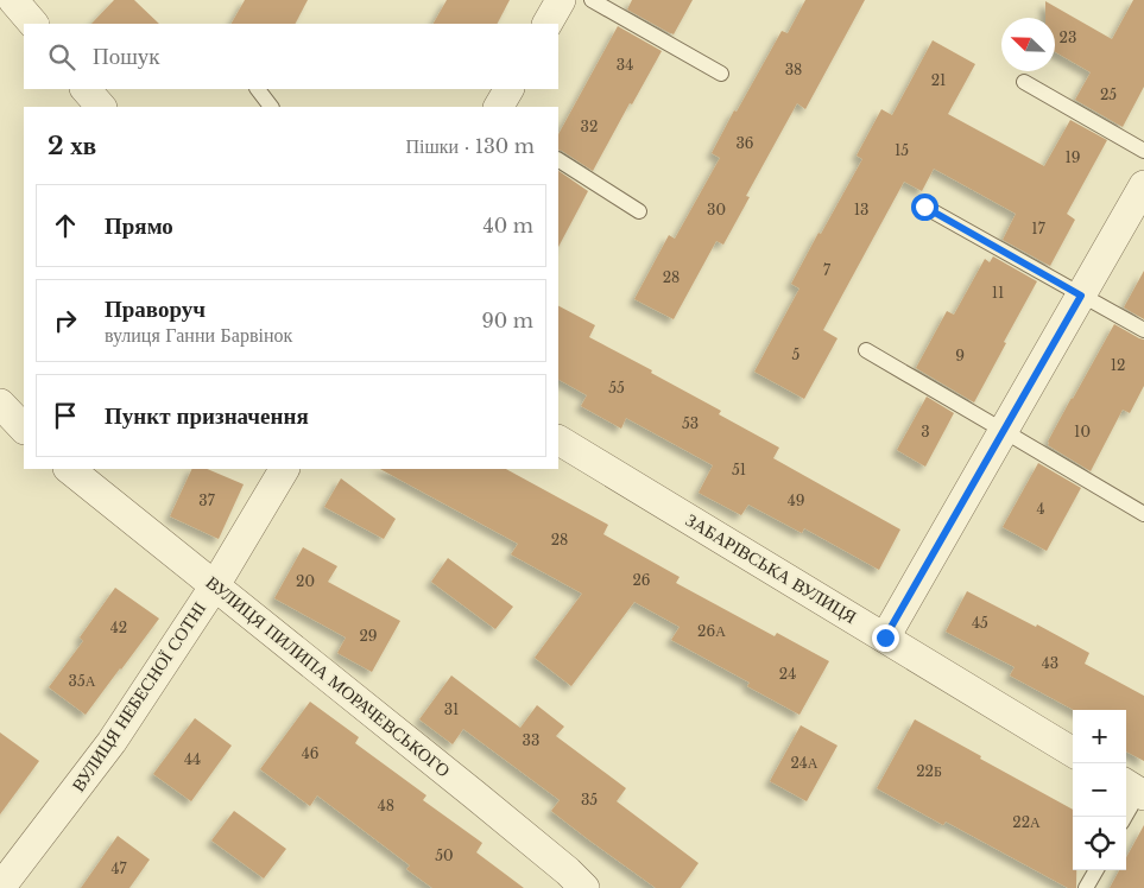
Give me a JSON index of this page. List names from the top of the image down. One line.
{"streets":{"street":["ЗАБАРІВСЬКА ВУЛИЦЯ","ВУЛИЦЯ ПИЛИПА МОРАЧЕВСЬКОГО","ВУЛИЦЯ НЕБЕСНОЇ СОТНІ"]},"crossings":[["ВУЛИЦЯ ПИЛИПА МОРАЧЕВСЬКОГО","ВУЛИЦЯ НЕБЕСНОЇ СОТНІ"]],"house_numbers":["23","34","38","21","25","32","36","15","19","30","13","17","7","28","11","5","9","12","55","53","3","10","51","37","49","4","28","26","20","45","42","26А","29","43","24","35А","31","33","46","44","24А","22Б","35","48","22А","50","47"],"north":"top left","page":{"search":"Пошук","heading":["2 хв","Пішки · 130 m"],"list":[["Прямо","40 m"],["Праворуч","вулиця Ганни Барвінок","90 m"],"Пункт призначення"],"map_buttons":["+","−"]}}
